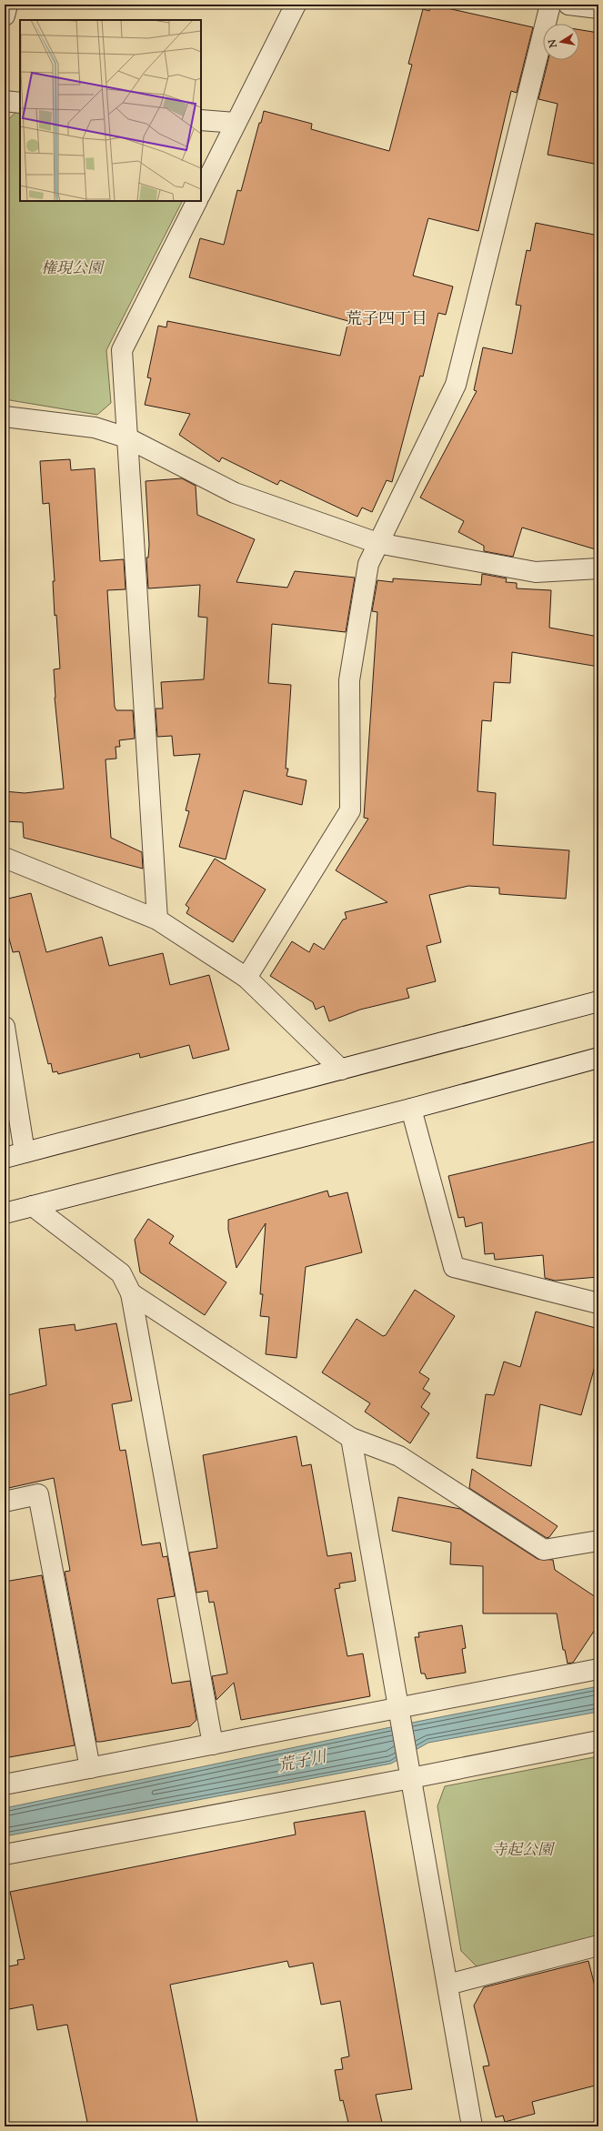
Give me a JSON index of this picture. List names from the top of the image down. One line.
{"districts":["荒子四丁目"],"water":["荒子川"],"parks":["権現公園","寺起公園"],"north":"left"}
